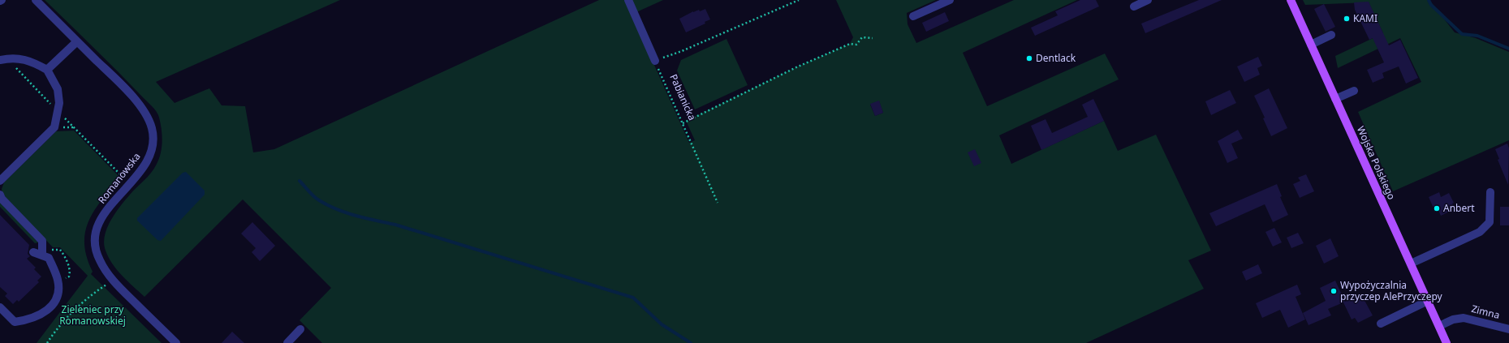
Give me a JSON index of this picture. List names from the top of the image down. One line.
{"streets":{"main road":["Wojska Polskiego"],"street":["Romanowska","Zimna"],"path":["Pabianicka"]},"crossings":[["Wojska Polskiego","Zimna"]],"parks":["Zieleniec przy Romanowskiej"],"places":["KAMI","Dentlack","Anbert","Wypożyczalnia przyczep AlePrzyczepy"]}
